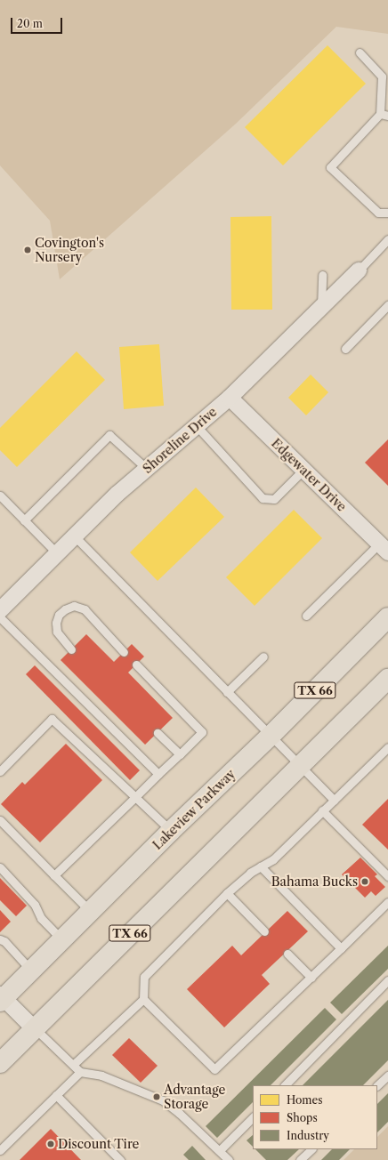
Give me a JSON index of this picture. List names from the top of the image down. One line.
{"streets":{"main road":["TX 66","Lakeview Parkway"],"street":["Shoreline Drive","Edgewater Drive"]},"crossings":[["Shoreline Drive","Edgewater Drive"]],"places":["Covington's Nursery","Bahama Bucks","Advantage Storage","Discount Tire"],"legend":["Homes","Shops","Industry"],"scale_bar":"20 m"}
